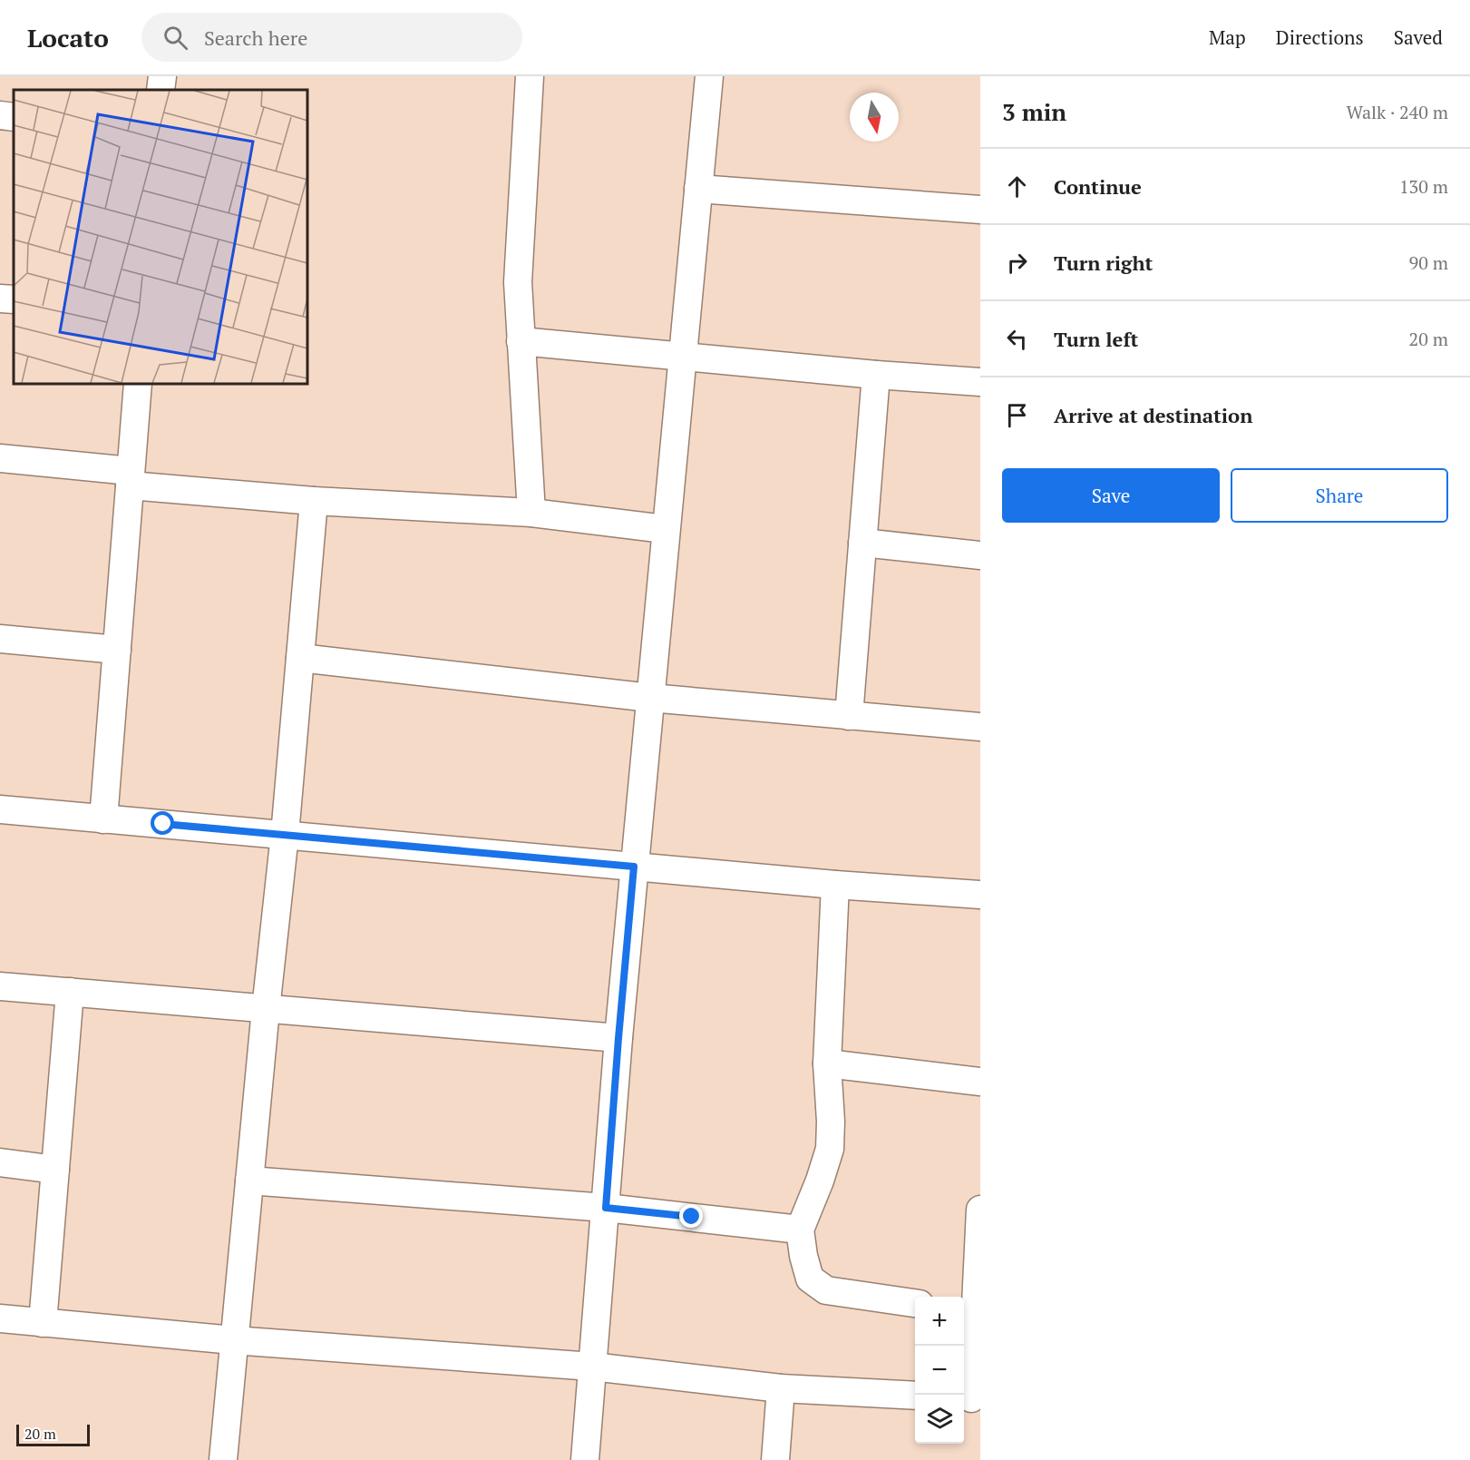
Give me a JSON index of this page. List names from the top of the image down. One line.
{"scale_bar":"20 m","north":"bottom","page":{"header":"Locato","search":"Search here","nav":["Map","Directions","Saved"],"heading":["3 min","Walk · 240 m"],"list":[["Continue","130 m"],["Turn right","90 m"],["Turn left","20 m"],"Arrive at destination"],"buttons":["Save","Share"],"map_buttons":["+","−"],"scale":"20 m"}}
